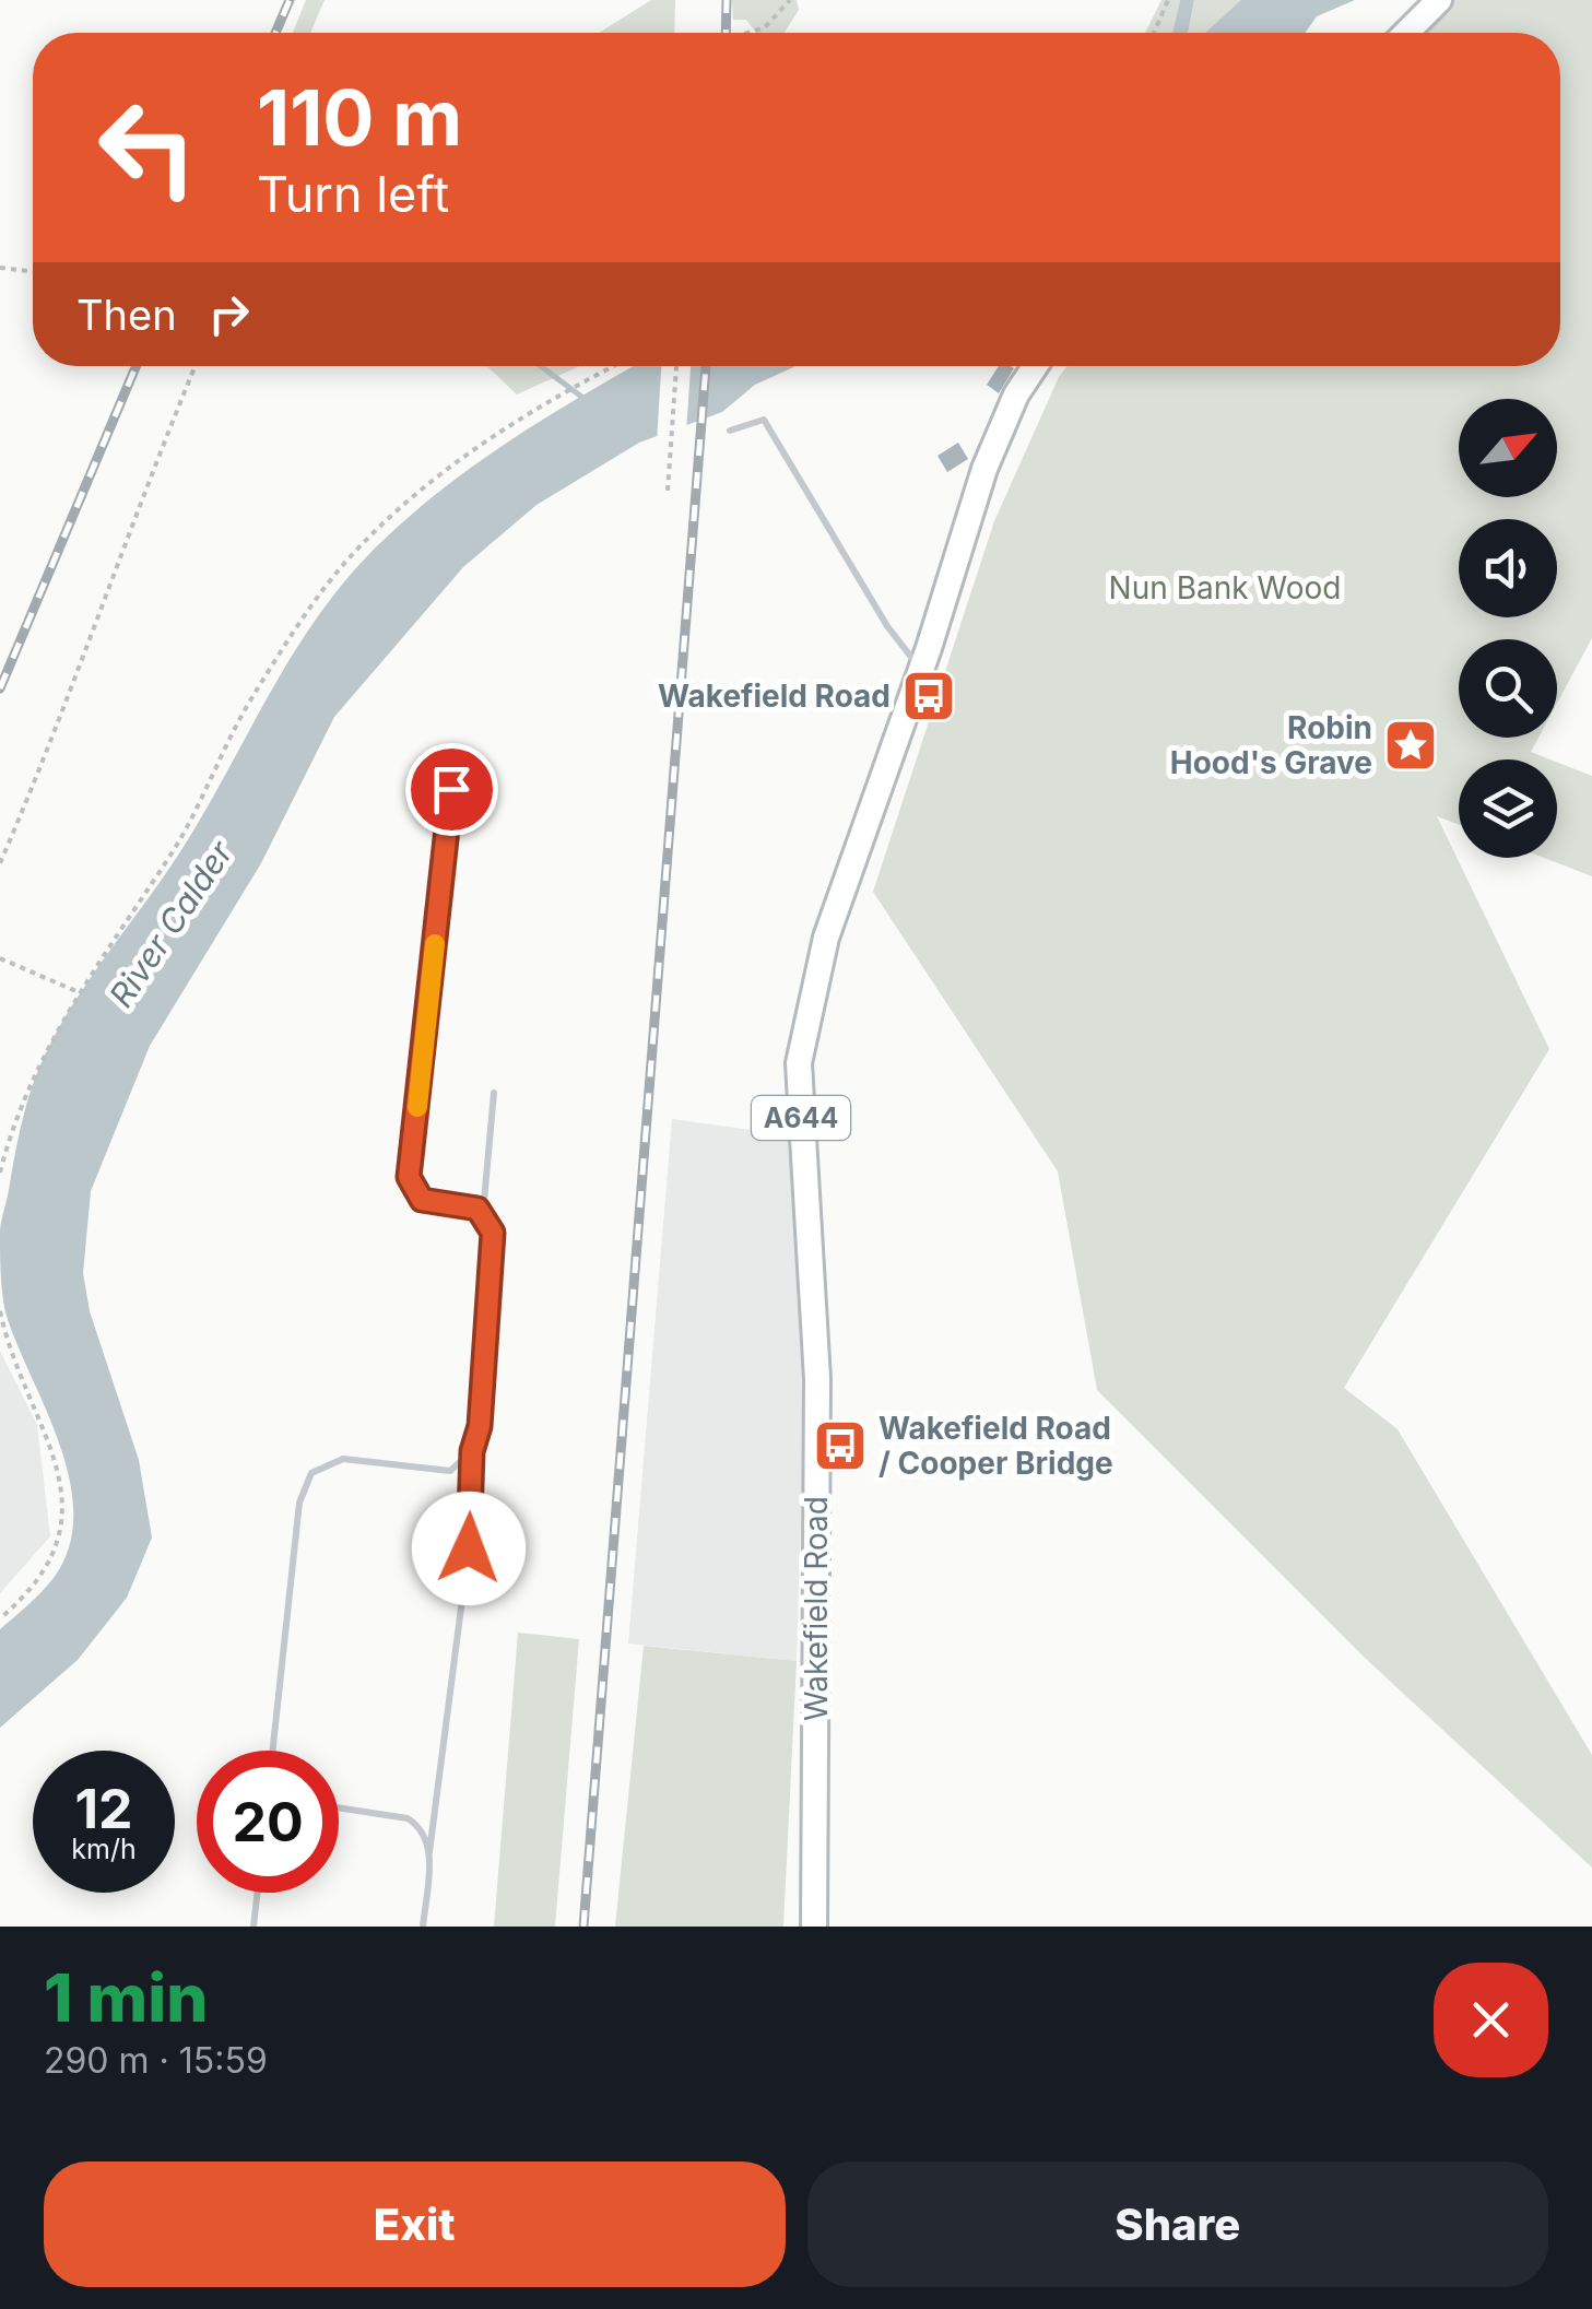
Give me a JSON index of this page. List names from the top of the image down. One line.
{"streets":{"highway":["A644","Wakefield Road"]},"water":["River Calder"],"parks":["Nun Bank Wood"],"places":{"bus stop":["Wakefield Road","Wakefield Road / Cooper Bridge"],"place":["Robin Hood's Grave"]},"north":"top right","page":{"turn":["110 m","Turn left"],"then":"Then","speed":"12 km/h","limit":"20","heading":["1 min","290 m · 15:59"],"buttons":["Exit","Share"]}}
